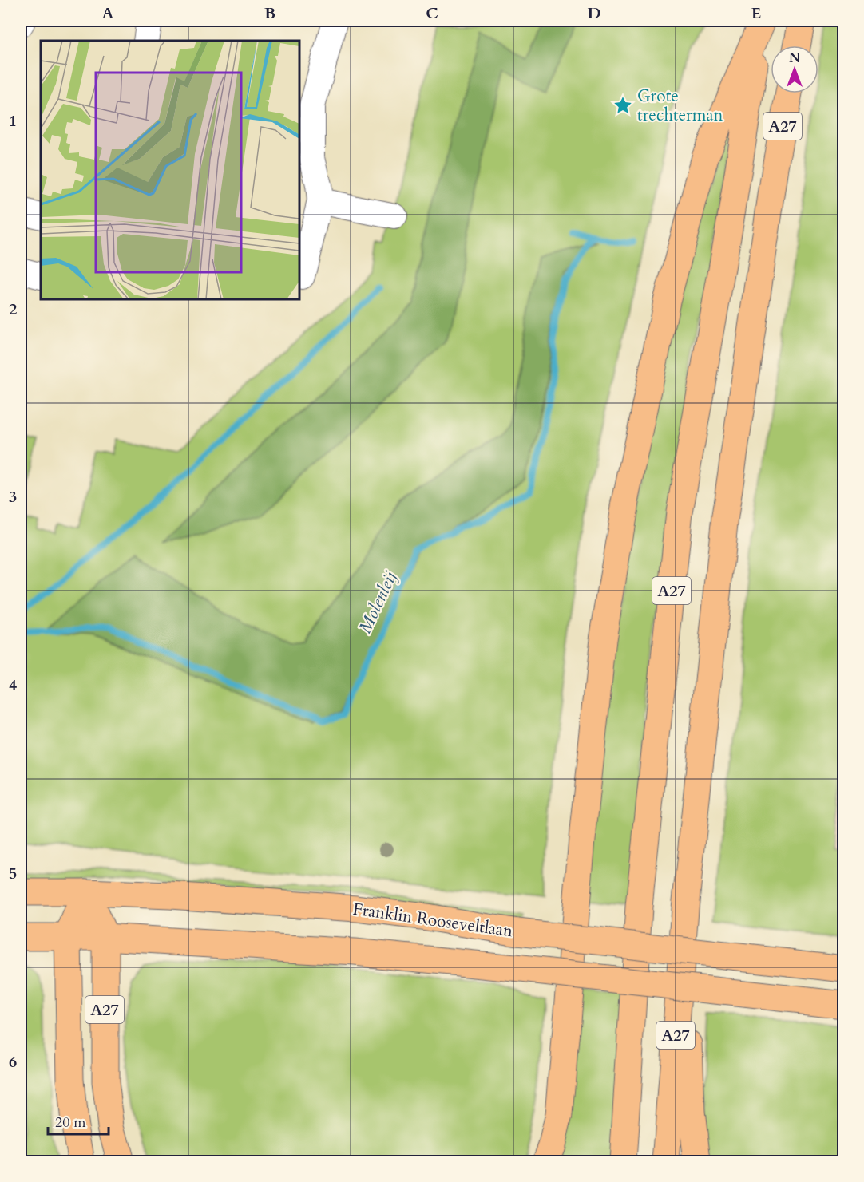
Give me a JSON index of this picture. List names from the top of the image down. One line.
{"streets":{"main road":["A27","Franklin Rooseveltlaan"]},"water":["Molenleij"],"places":{"place":["Grote trechterman"]},"scale_bar":"20 m","north":"top","grid":{"columns":["A","B","C","D","E"],"rows":["1","2","3","4","5","6"]}}
